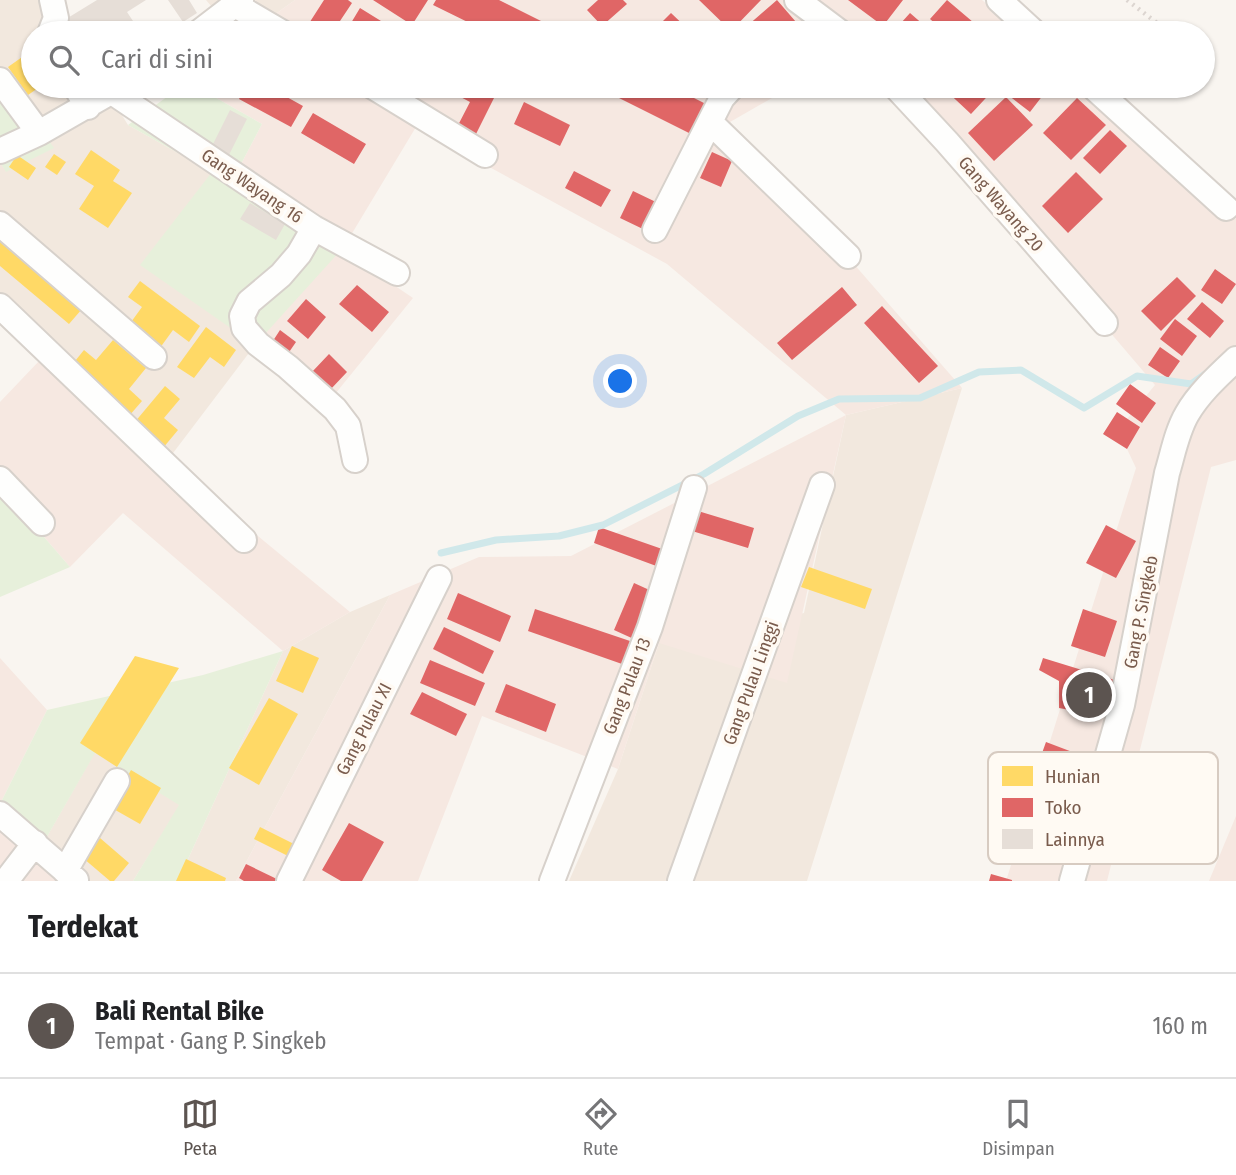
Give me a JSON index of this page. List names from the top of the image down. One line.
{"streets":{"street":["Gang Wayang 16","Gang Wayang 20","Gang P. Singkeb","Gang Pulau Linggi","Gang Pulau 13","Gang Pulau XI"]},"legend":["Hunian","Toko","Lainnya"],"page":{"search":"Cari di sini","pins":"1","heading":"Terdekat","list":[{"mark":"1","name":"Bali Rental Bike","note":"Tempat · Gang P. Singkeb","value":"160 m"}],"nav":["Peta","Rute","Disimpan"]}}
